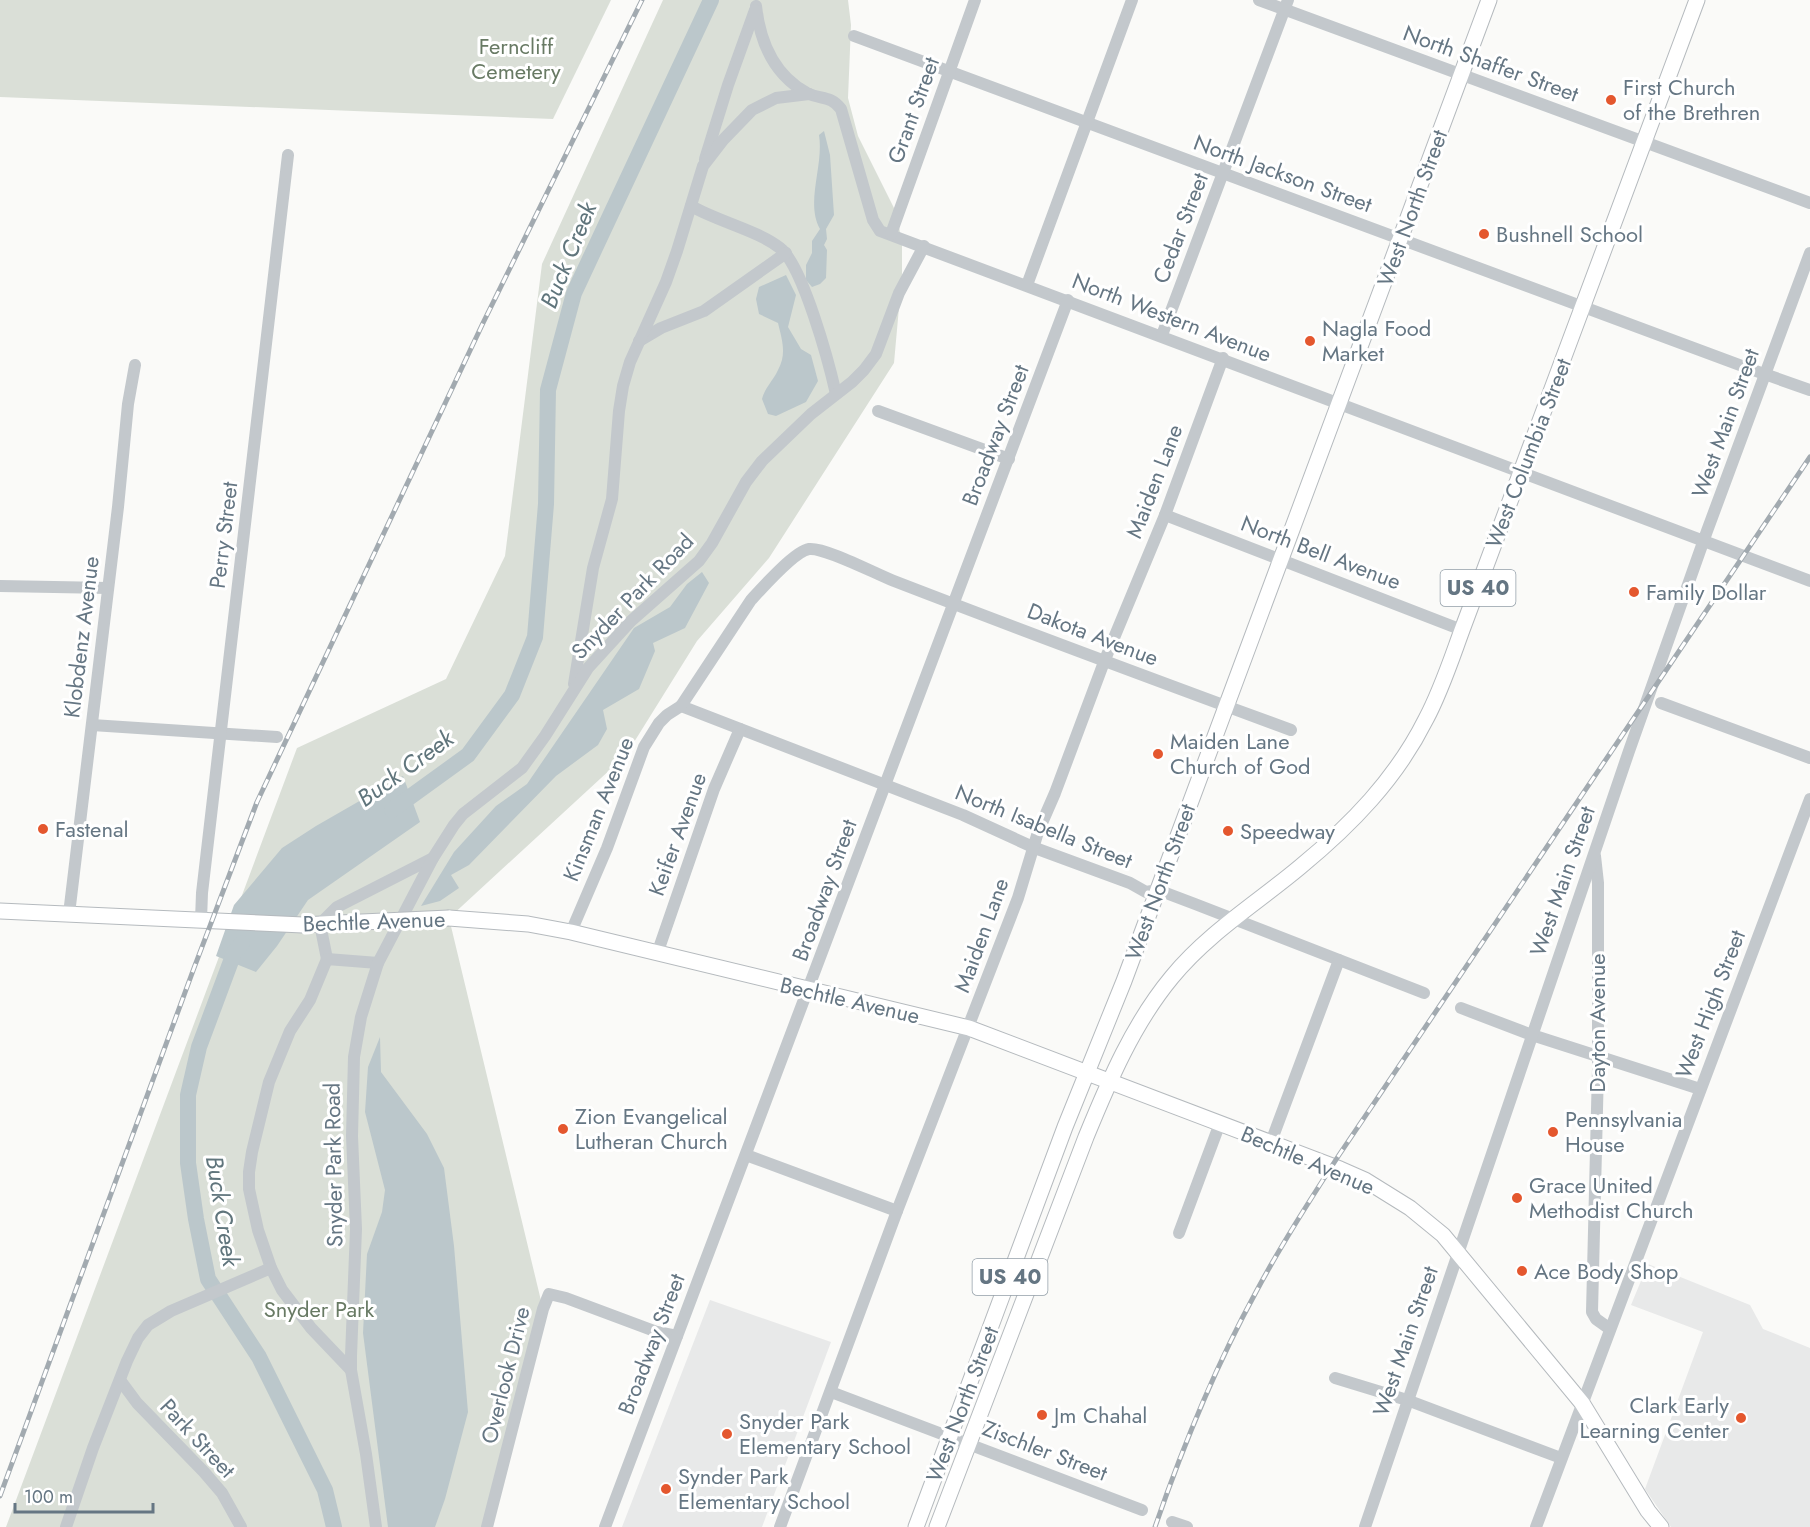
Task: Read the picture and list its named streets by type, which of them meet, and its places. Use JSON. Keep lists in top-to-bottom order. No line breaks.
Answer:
{"streets":{"main road":["West North Street","West Columbia Street","US 40","Bechtle Avenue"],"street":["North Shaffer Street","Grant Street","North Jackson Street","Cedar Street","North Western Avenue","West Main Street","Broadway Street","Maiden Lane","Perry Street","North Bell Avenue","Snyder Park Road","Dakota Avenue","Klobdenz Avenue","Kinsman Avenue","North Isabella Street","Keifer Avenue","West High Street","Dayton Avenue","Overlook Drive","Park Street","Zischler Street"]},"crossings":[["North Shaffer Street","West North Street"],["North Shaffer Street","Cedar Street"],["North Shaffer Street","West Columbia Street"],["Grant Street","North Jackson Street"],["Grant Street","North Western Avenue"],["North Jackson Street","West North Street"],["North Jackson Street","Cedar Street"],["North Jackson Street","West Main Street"],["North Jackson Street","West Columbia Street"],["West North Street","North Western Avenue"],["West North Street","West Columbia Street"],["West North Street","North Bell Avenue"],["West North Street","Dakota Avenue"],["West North Street","North Isabella Street"],["West North Street","Bechtle Avenue"],["West North Street","Zischler Street"],["Cedar Street","North Western Avenue"],["North Western Avenue","West Main Street"],["North Western Avenue","Broadway Street"],["North Western Avenue","West Columbia Street"],["North Western Avenue","Maiden Lane"],["North Western Avenue","Snyder Park Road"],["West Main Street","Bechtle Avenue"],["West Main Street","Dayton Avenue"],["Broadway Street","Dakota Avenue"],["Broadway Street","North Isabella Street"],["Broadway Street","Bechtle Avenue"],["Broadway Street","Overlook Drive"],["West Columbia Street","North Bell Avenue"],["West Columbia Street","North Isabella Street"],["West Columbia Street","Bechtle Avenue"],["Maiden Lane","North Bell Avenue"],["Maiden Lane","Dakota Avenue"],["Maiden Lane","North Isabella Street"],["Maiden Lane","Bechtle Avenue"],["Maiden Lane","Zischler Street"],["Perry Street","Bechtle Avenue"],["Dakota Avenue","Kinsman Avenue"],["Klobdenz Avenue","Bechtle Avenue"],["Kinsman Avenue","North Isabella Street"],["Kinsman Avenue","Bechtle Avenue"],["North Isabella Street","Keifer Avenue"],["Keifer Avenue","Bechtle Avenue"],["Bechtle Avenue","West High Street"],["West High Street","Dayton Avenue"]],"water":["Buck Creek"],"parks":["Ferncliff Cemetery","Snyder Park"],"places":["First Church of the Brethren","Bushnell School","Nagla Food Market","Family Dollar","Maiden Lane Church of God","Fastenal","Speedway","Zion Evangelical Lutheran Church","Pennsylvania House","Grace United Methodist Church","Ace Body Shop","Jm Chahal","Clark Early Learning Center","Snyder Park Elementary School","Synder Park Elementary School"],"scale_bar":"100 m"}
